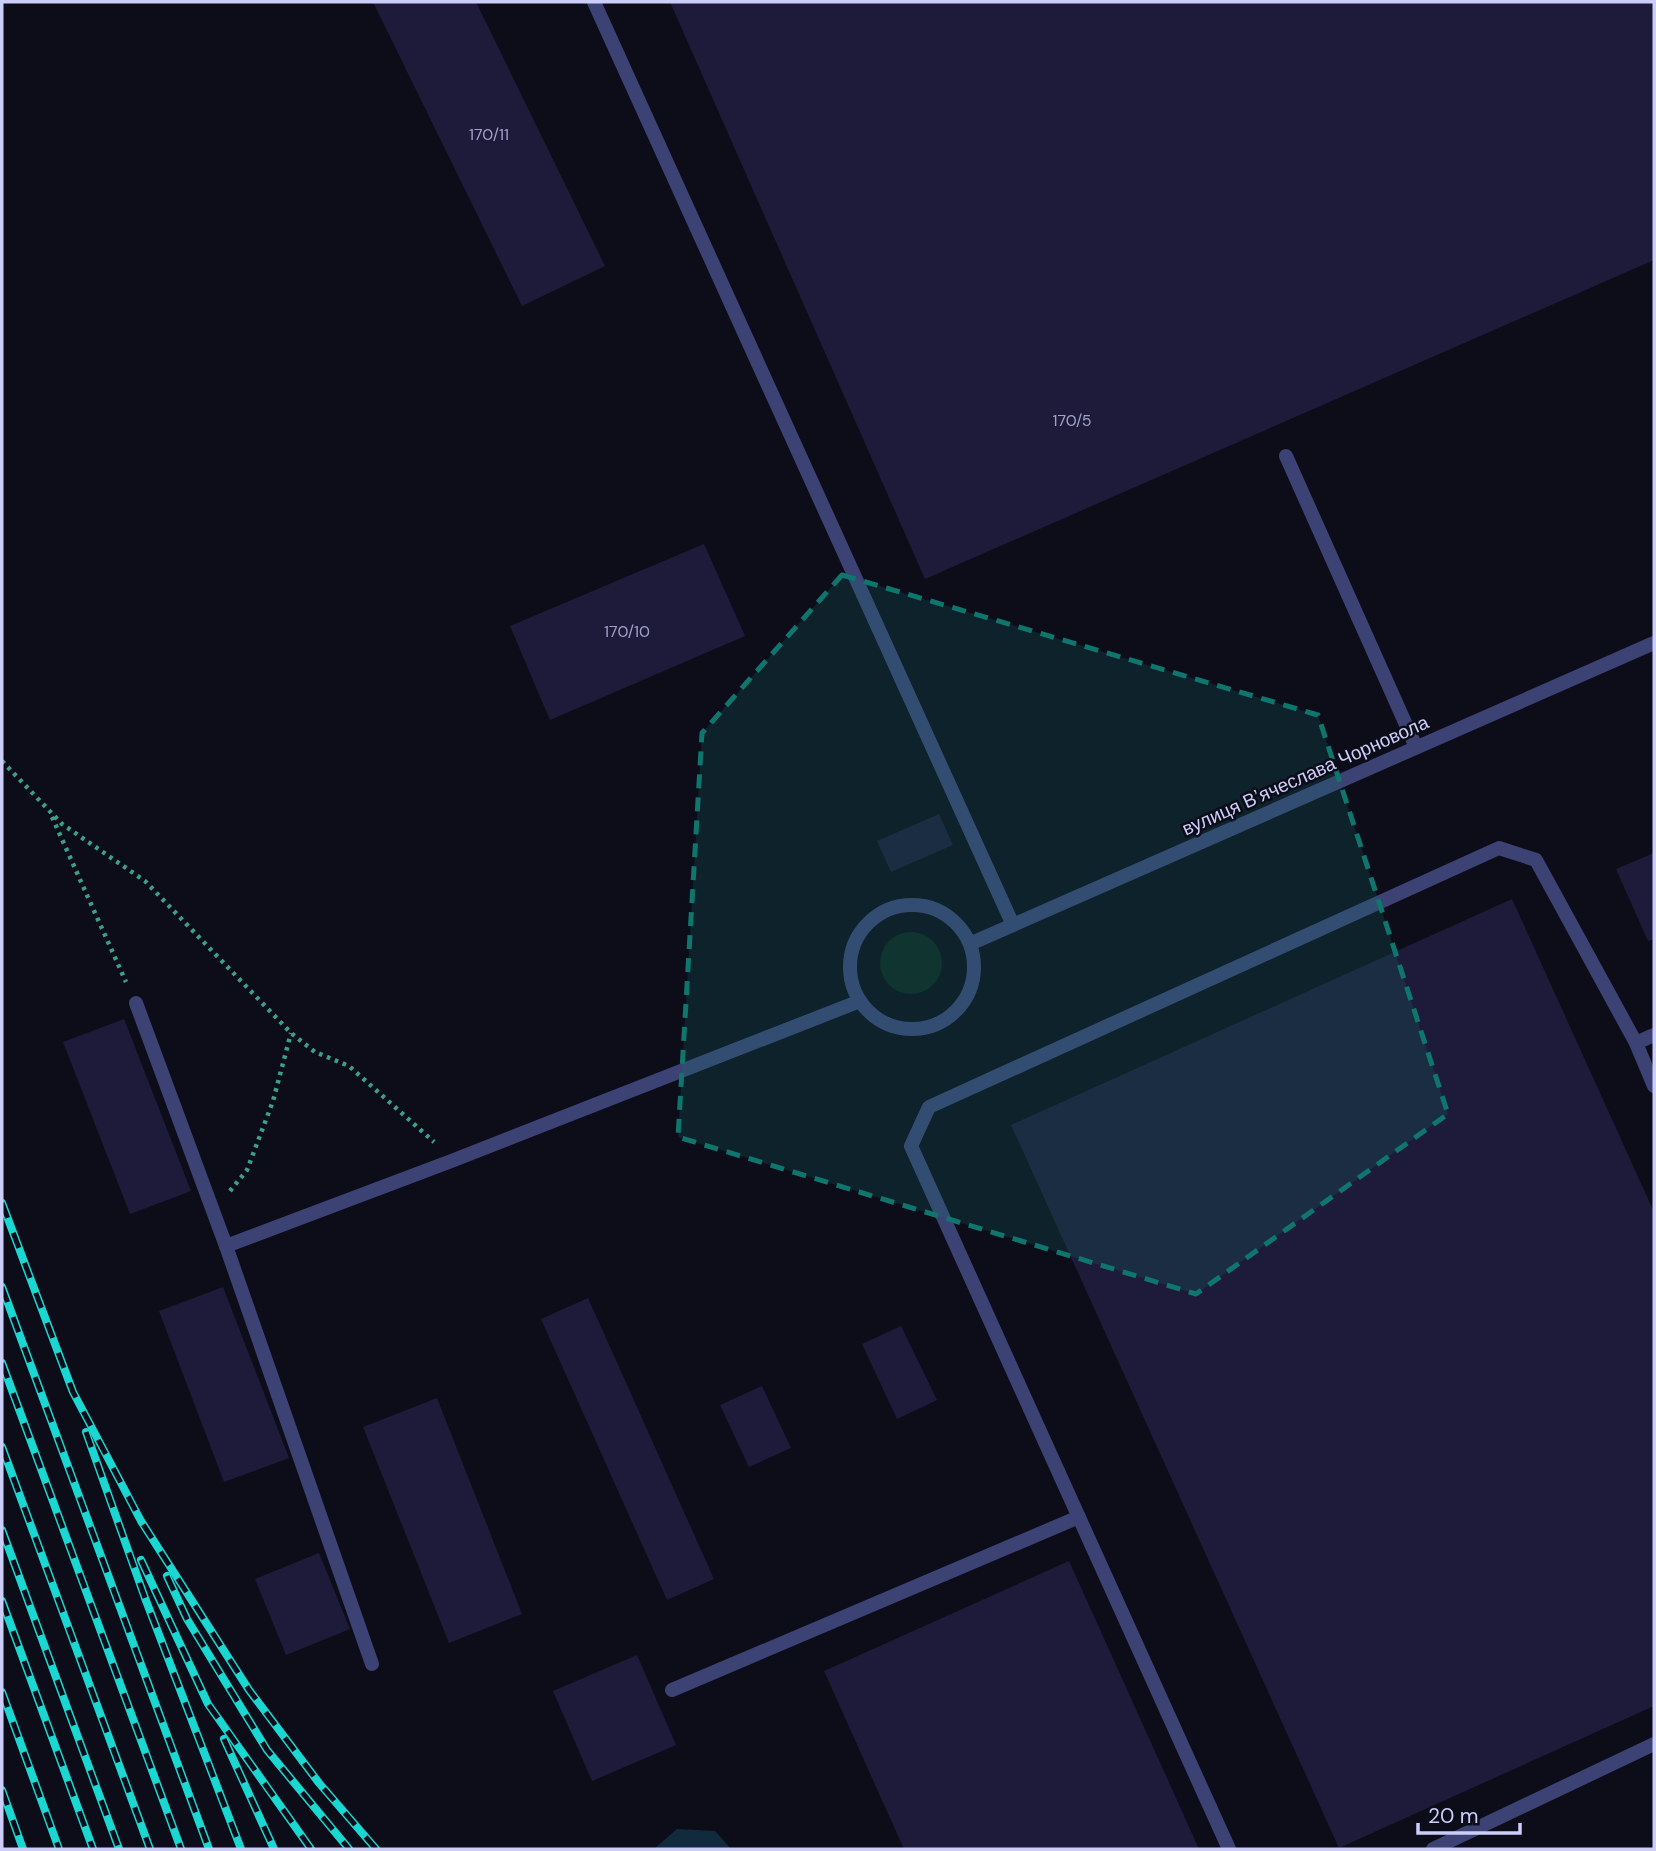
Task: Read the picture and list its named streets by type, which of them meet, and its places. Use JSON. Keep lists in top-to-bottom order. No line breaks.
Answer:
{"streets":{"street":["вулиця Вʼячеслава Чорновола"]},"house_numbers":["170/11","170/5","170/10"],"scale_bar":"20 m"}
